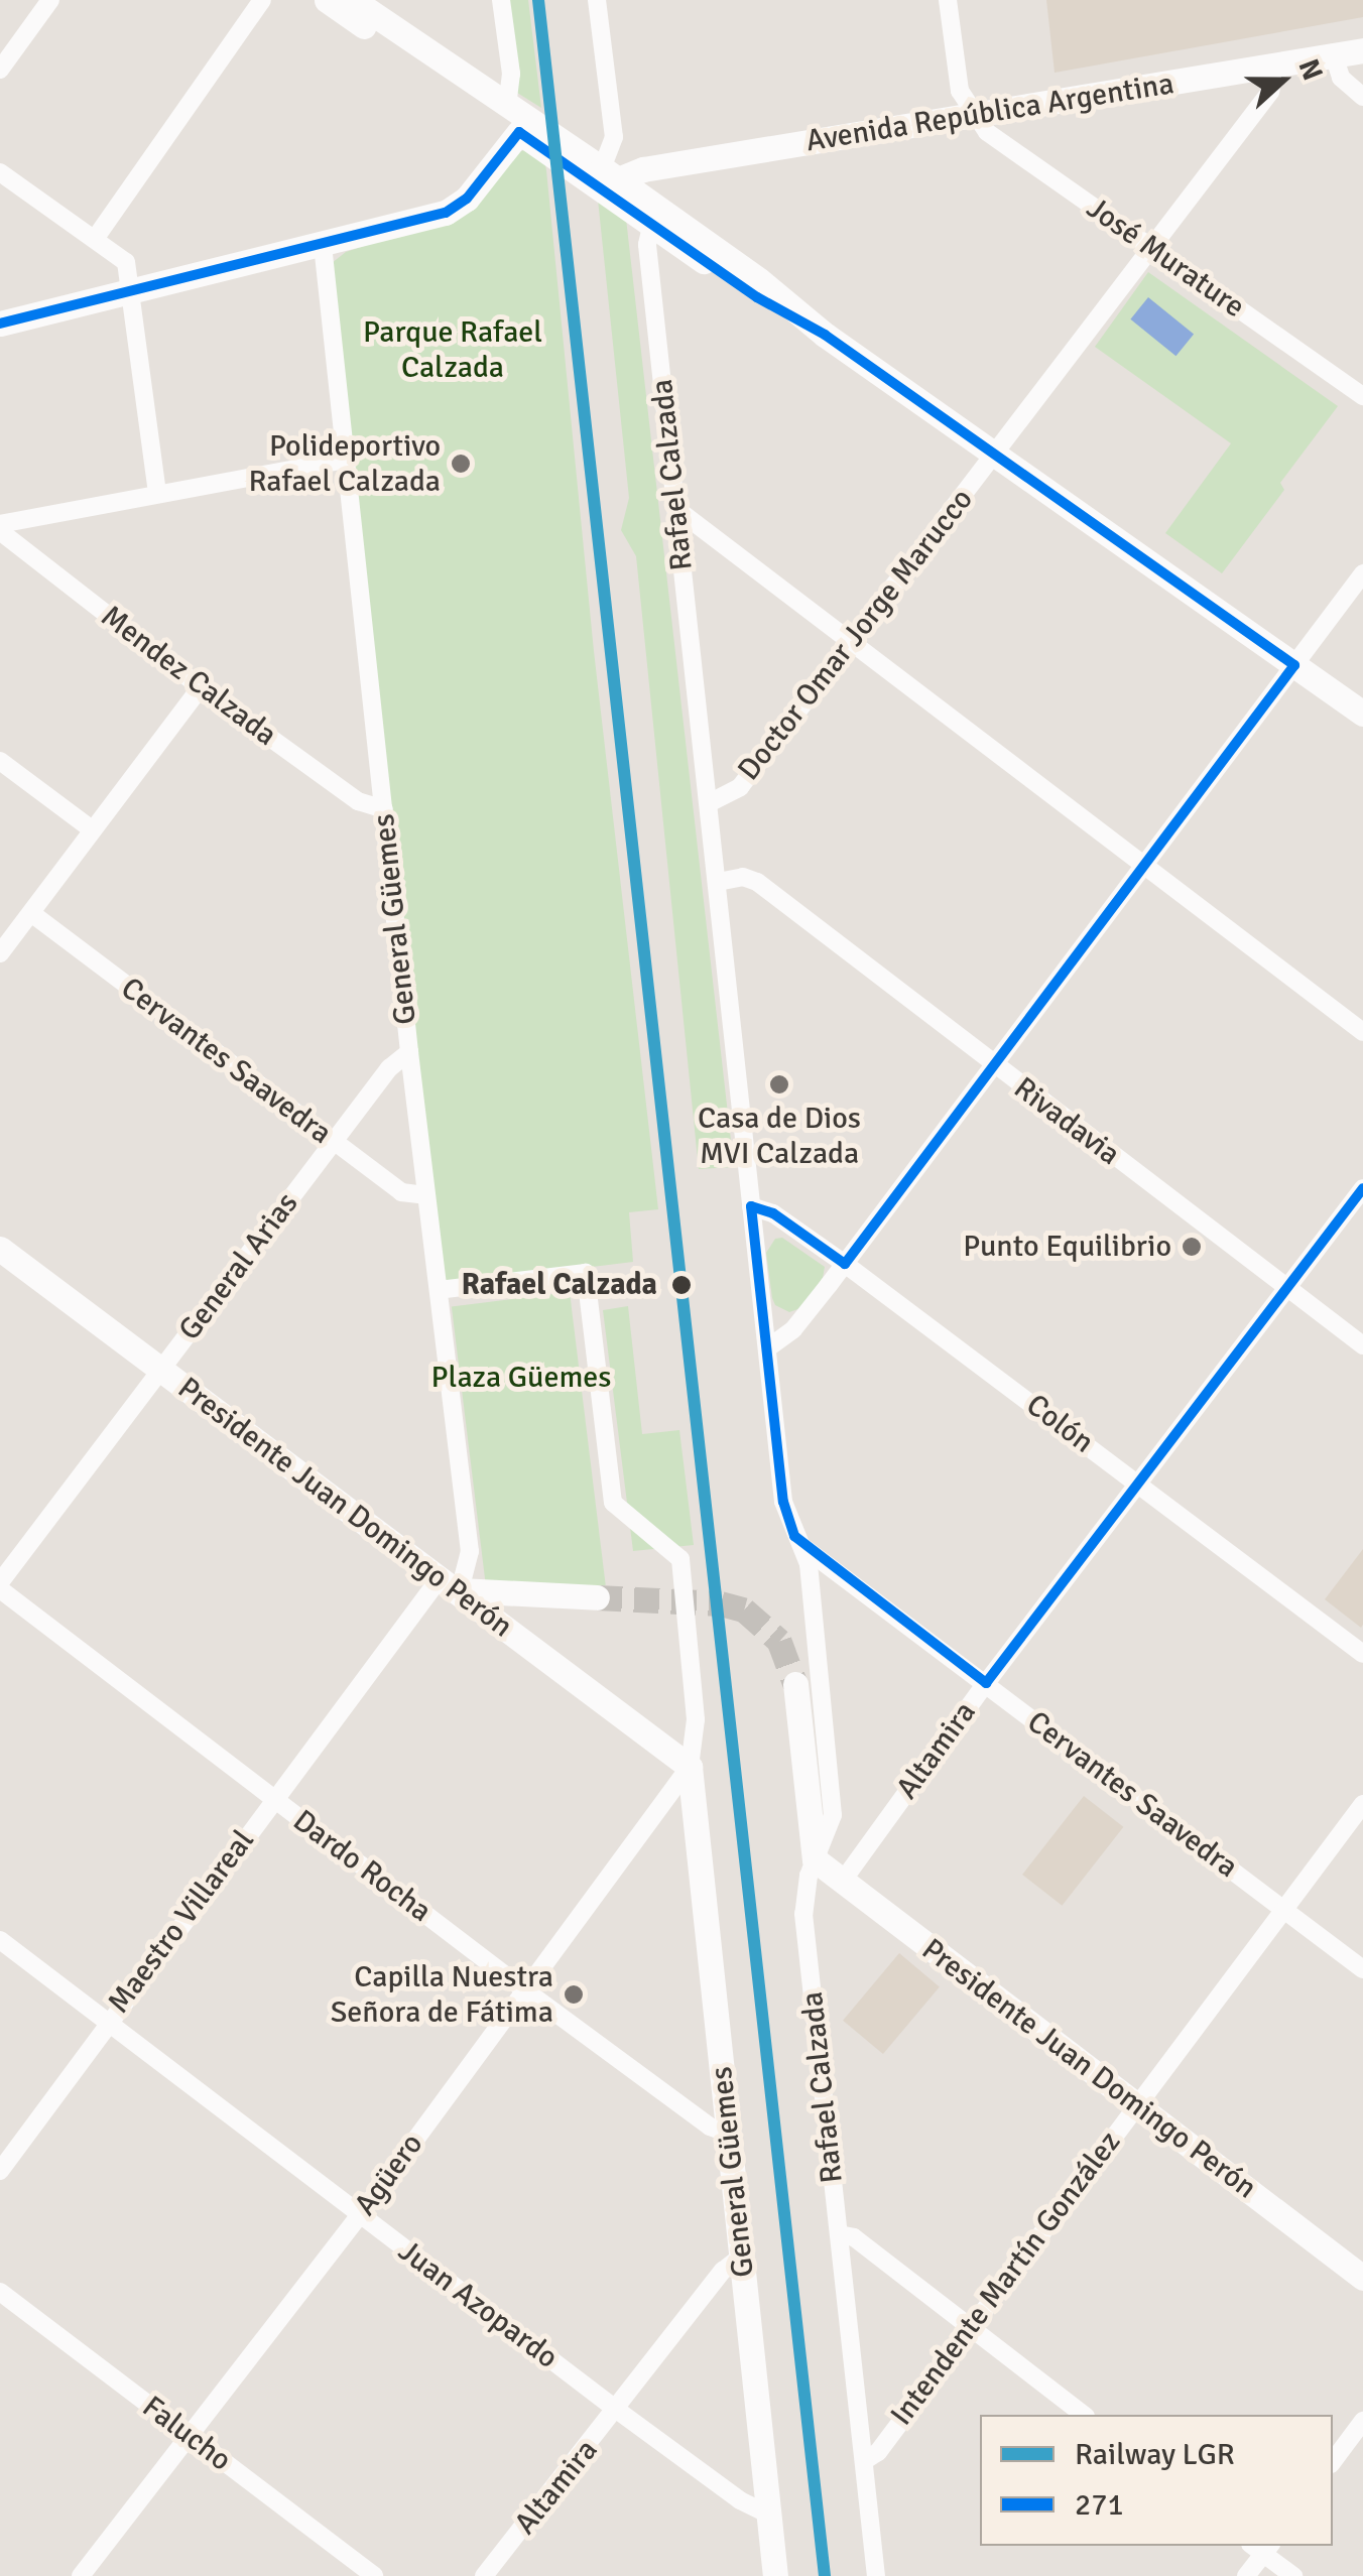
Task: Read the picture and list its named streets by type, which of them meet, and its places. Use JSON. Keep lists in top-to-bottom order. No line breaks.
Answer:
{"streets":{"main road":["Avenida República Argentina","General Güemes","Presidente Juan Domingo Perón"],"street":["José Murature","Rafael Calzada","Doctor Omar Jorge Marucco","Mendez Calzada","Cervantes Saavedra","Rivadavia","General Arias","Colón","Altamira","Dardo Rocha","Maestro Villareal","Agüero","Intendente Martín González","Juan Azopardo","Falucho"]},"crossings":[["Avenida República Argentina","José Murature"],["Avenida República Argentina","Doctor Omar Jorge Marucco"],["José Murature","Doctor Omar Jorge Marucco"],["Rafael Calzada","Doctor Omar Jorge Marucco"],["Rafael Calzada","Cervantes Saavedra"],["Rafael Calzada","Rivadavia"],["Rafael Calzada","Colón"],["Rafael Calzada","Presidente Juan Domingo Perón"],["Rafael Calzada","Intendente Martín González"],["Mendez Calzada","General Güemes"],["General Güemes","Cervantes Saavedra"],["General Güemes","General Arias"],["General Güemes","Presidente Juan Domingo Perón"],["General Güemes","Altamira"],["General Güemes","Dardo Rocha"],["General Güemes","Maestro Villareal"],["General Güemes","Agüero"],["General Güemes","Juan Azopardo"],["Cervantes Saavedra","General Arias"],["Cervantes Saavedra","Altamira"],["Cervantes Saavedra","Intendente Martín González"],["Rivadavia","Altamira"],["General Arias","Presidente Juan Domingo Perón"],["Colón","Altamira"],["Presidente Juan Domingo Perón","Altamira"],["Presidente Juan Domingo Perón","Maestro Villareal"],["Presidente Juan Domingo Perón","Agüero"],["Presidente Juan Domingo Perón","Intendente Martín González"],["Altamira","Juan Azopardo"],["Dardo Rocha","Maestro Villareal"],["Dardo Rocha","Agüero"],["Maestro Villareal","Juan Azopardo"],["Agüero","Juan Azopardo"],["Agüero","Falucho"]],"parks":["Parque Rafael Calzada","Plaza Güemes"],"places":["Polideportivo Rafael Calzada","Casa de Dios MVI Calzada","Punto Equilibrio","Rafael Calzada","Capilla Nuestra Señora de Fátima"],"lines":["rail line LGR","transit line 271"],"legend":["Railway LGR","271"],"north":"right"}
